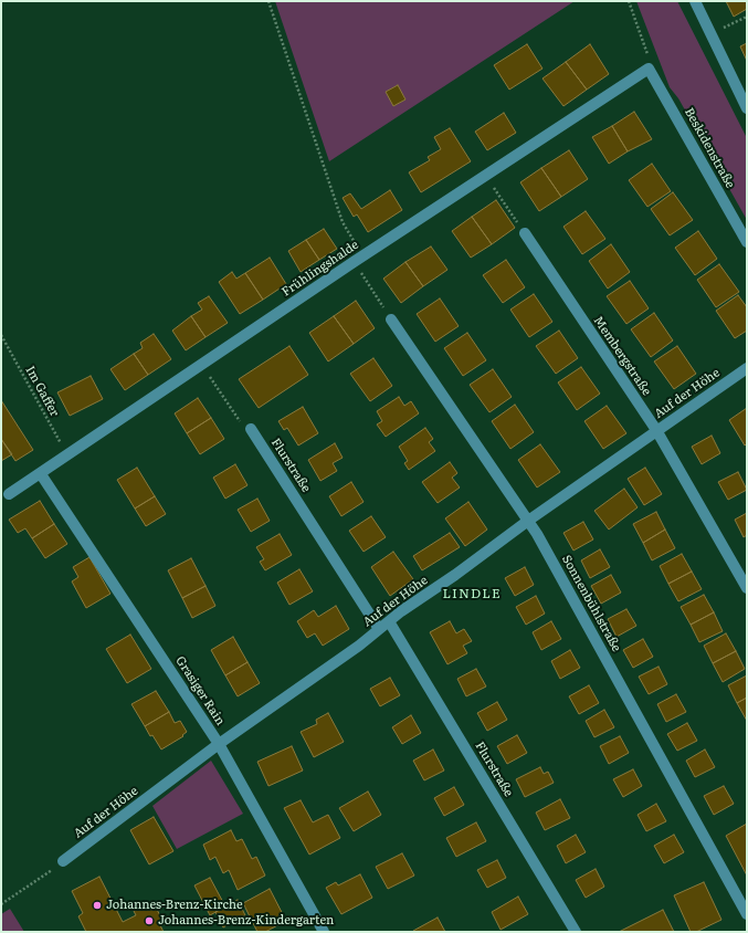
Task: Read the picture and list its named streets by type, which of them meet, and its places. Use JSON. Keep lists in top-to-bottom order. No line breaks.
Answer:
{"streets":{"street":["Beskidenstraße","Frühlingshalde","Membergstraße","Auf der Höhe","Flurstraße","Sonnenbühlstraße","Grasiger Rain"],"path":["Im Gaffer"]},"crossings":[["Beskidenstraße","Frühlingshalde"],["Frühlingshalde","Im Gaffer"],["Frühlingshalde","Grasiger Rain"],["Membergstraße","Auf der Höhe"],["Auf der Höhe","Flurstraße"],["Auf der Höhe","Sonnenbühlstraße"],["Auf der Höhe","Grasiger Rain"]],"districts":["LINDLE"],"places":["Johannes-Brenz-Kirche","Johannes-Brenz-Kindergarten"]}
